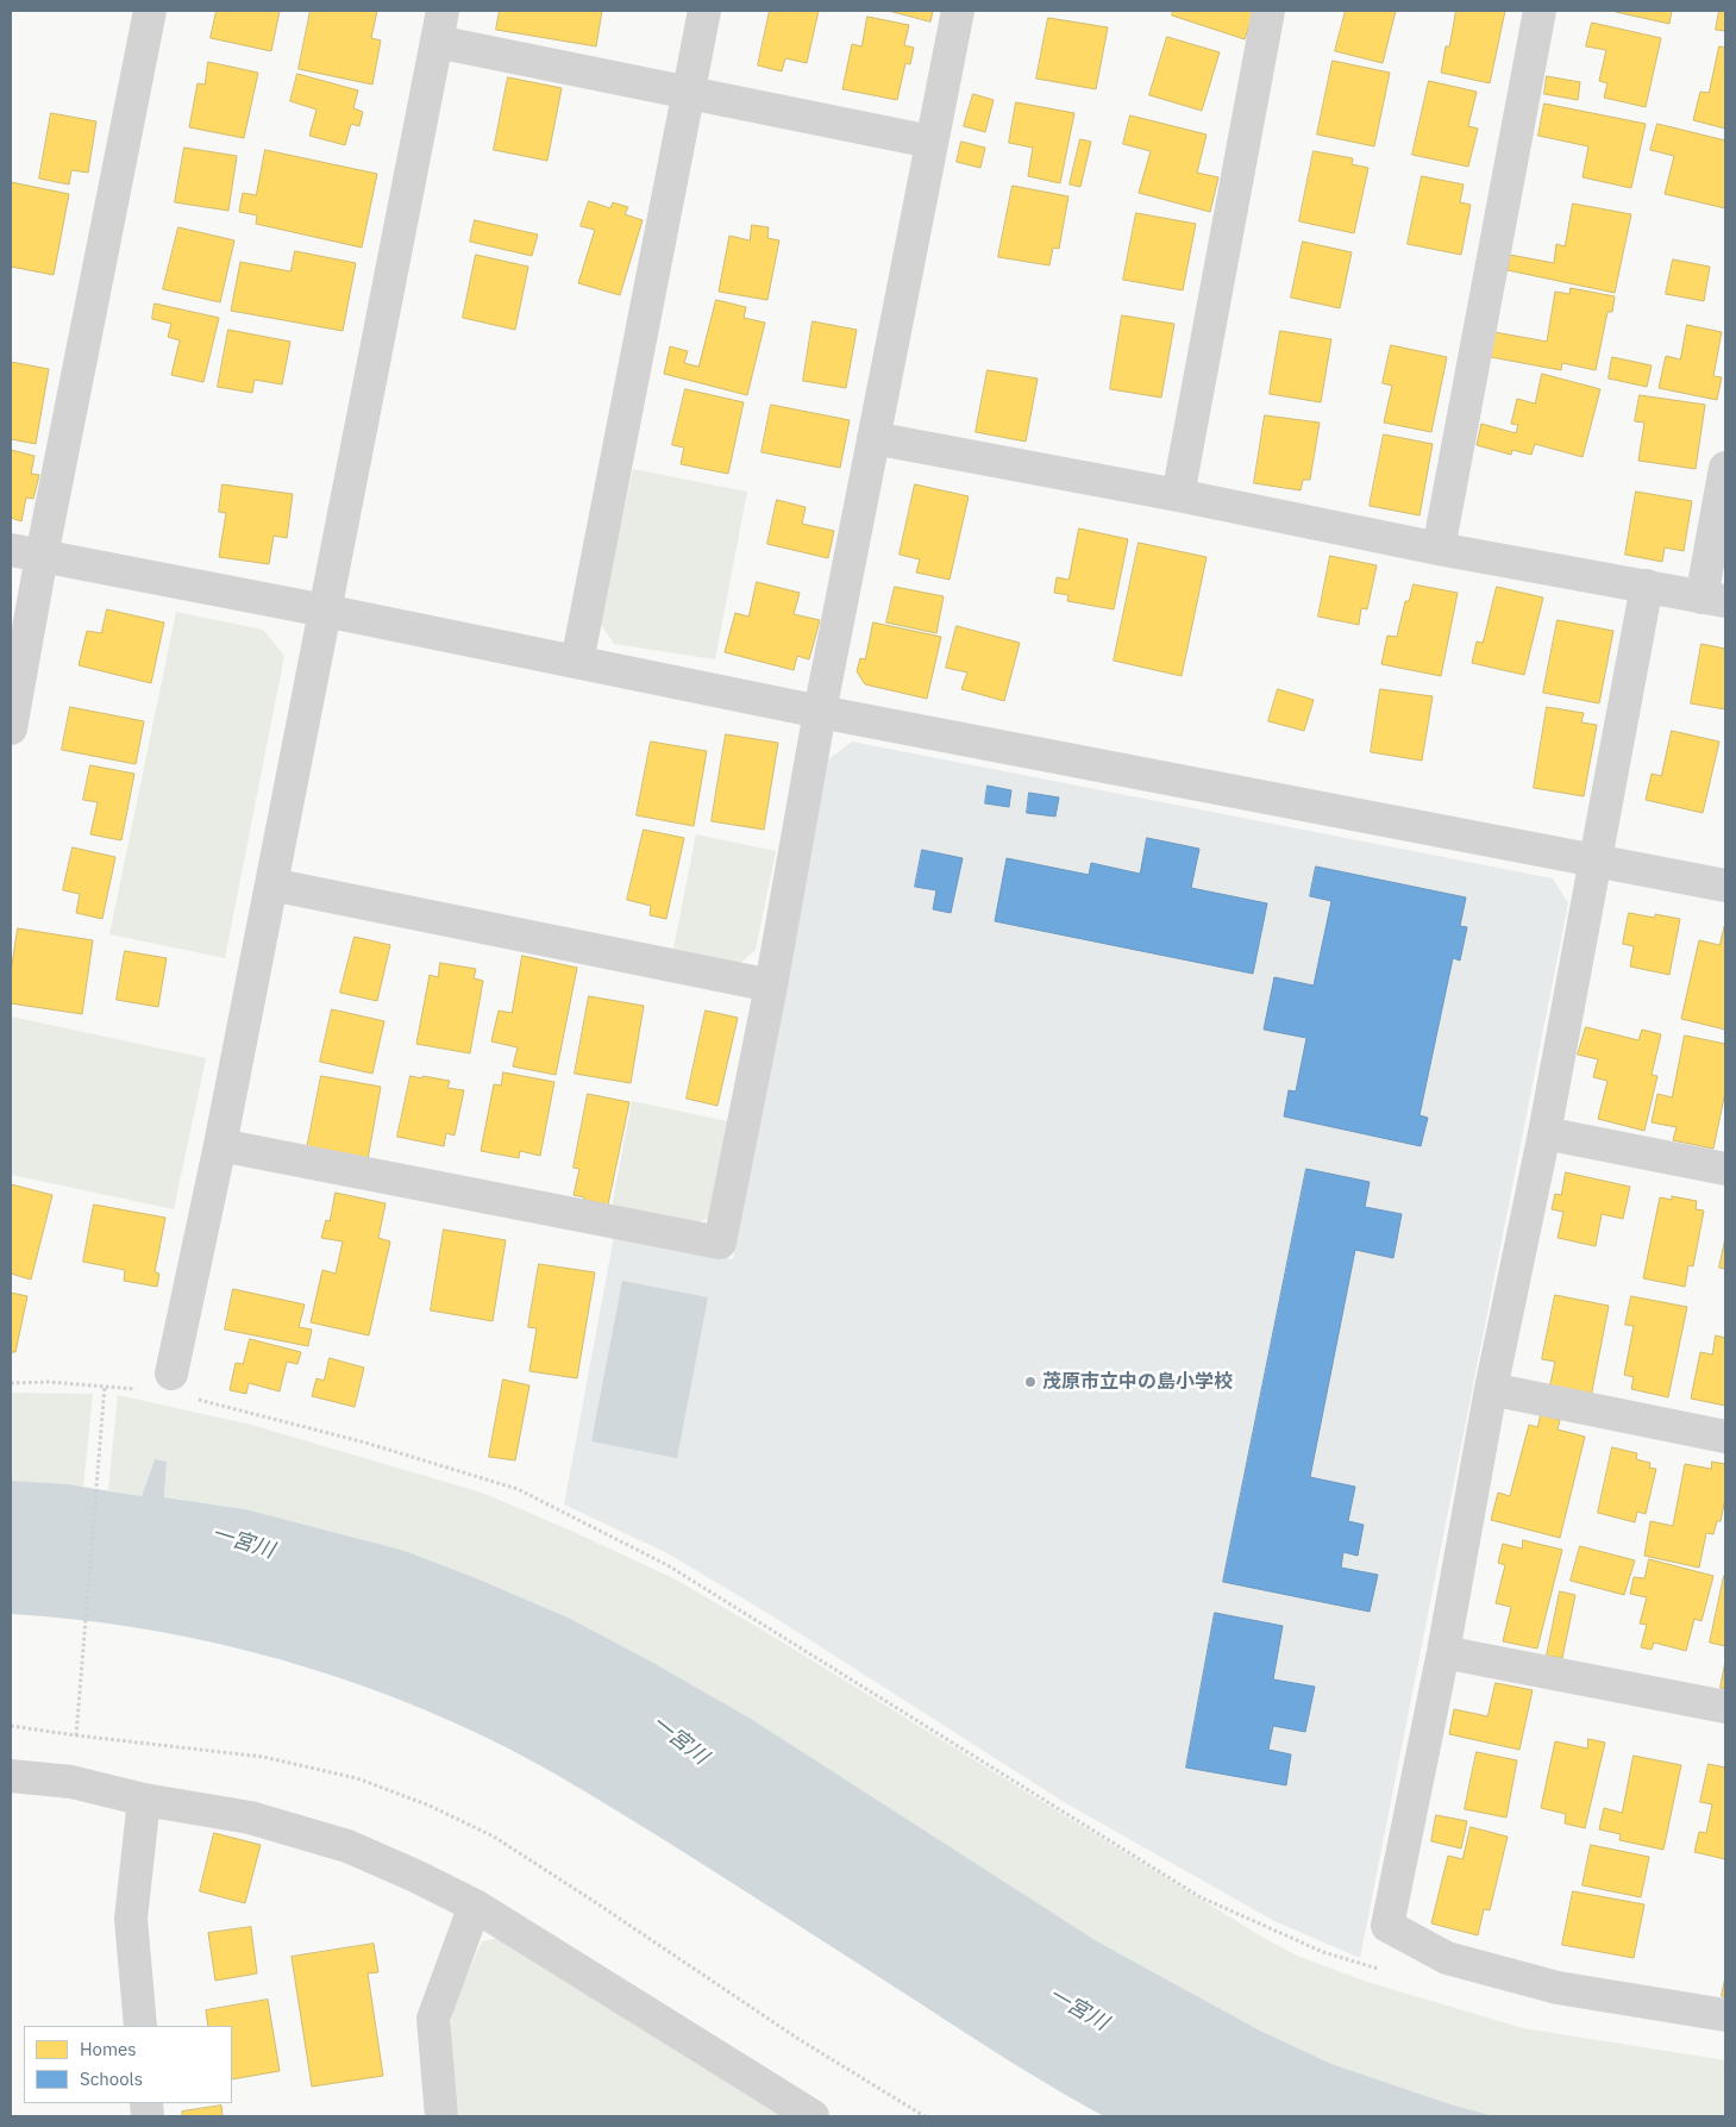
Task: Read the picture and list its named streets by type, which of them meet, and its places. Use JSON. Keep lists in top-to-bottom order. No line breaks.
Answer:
{"water":["一宮川"],"places":["茂原市立中の島小学校"],"legend":["Homes","Schools"]}
